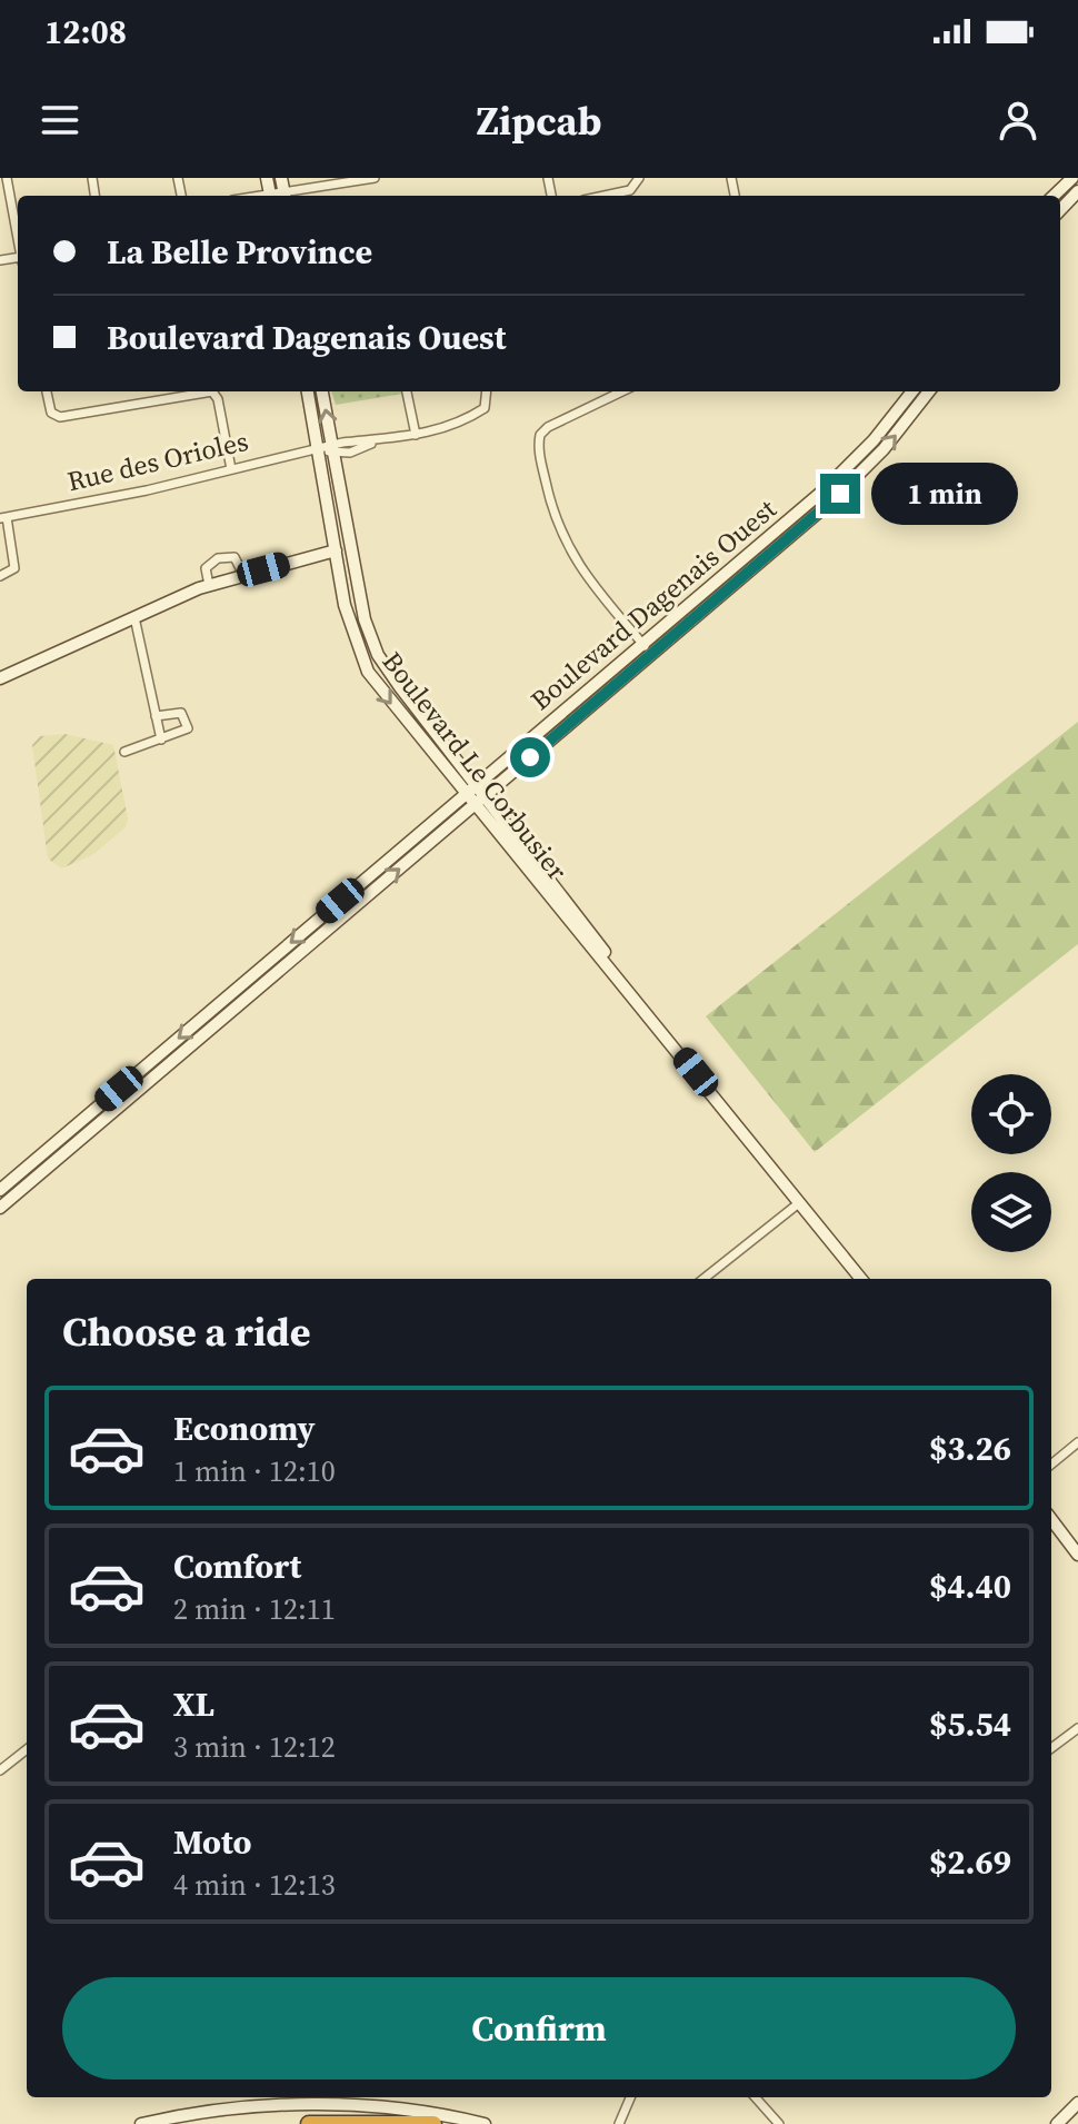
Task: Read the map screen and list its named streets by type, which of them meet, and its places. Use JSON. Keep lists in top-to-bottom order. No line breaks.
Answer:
{"streets":{"street":["Rue des Orioles","Boulevard Dagenais Ouest","Boulevard Le Corbusier"]},"crossings":[["Rue des Orioles","Boulevard Le Corbusier"],["Boulevard Dagenais Ouest","Boulevard Le Corbusier"]],"page":{"status":"12:08","header":"Zipcab","banner":["La Belle Province","Boulevard Dagenais Ouest"],"bubble":"1 min","heading":"Choose a ride","list":[{"name":"Economy","note":"1 min · 12:10","value":"$3.26"},{"name":"Comfort","note":"2 min · 12:11","value":"$4.40"},{"name":"XL","note":"3 min · 12:12","value":"$5.54"},{"name":"Moto","note":"4 min · 12:13","value":"$2.69"}],"buttons":"Confirm"}}
